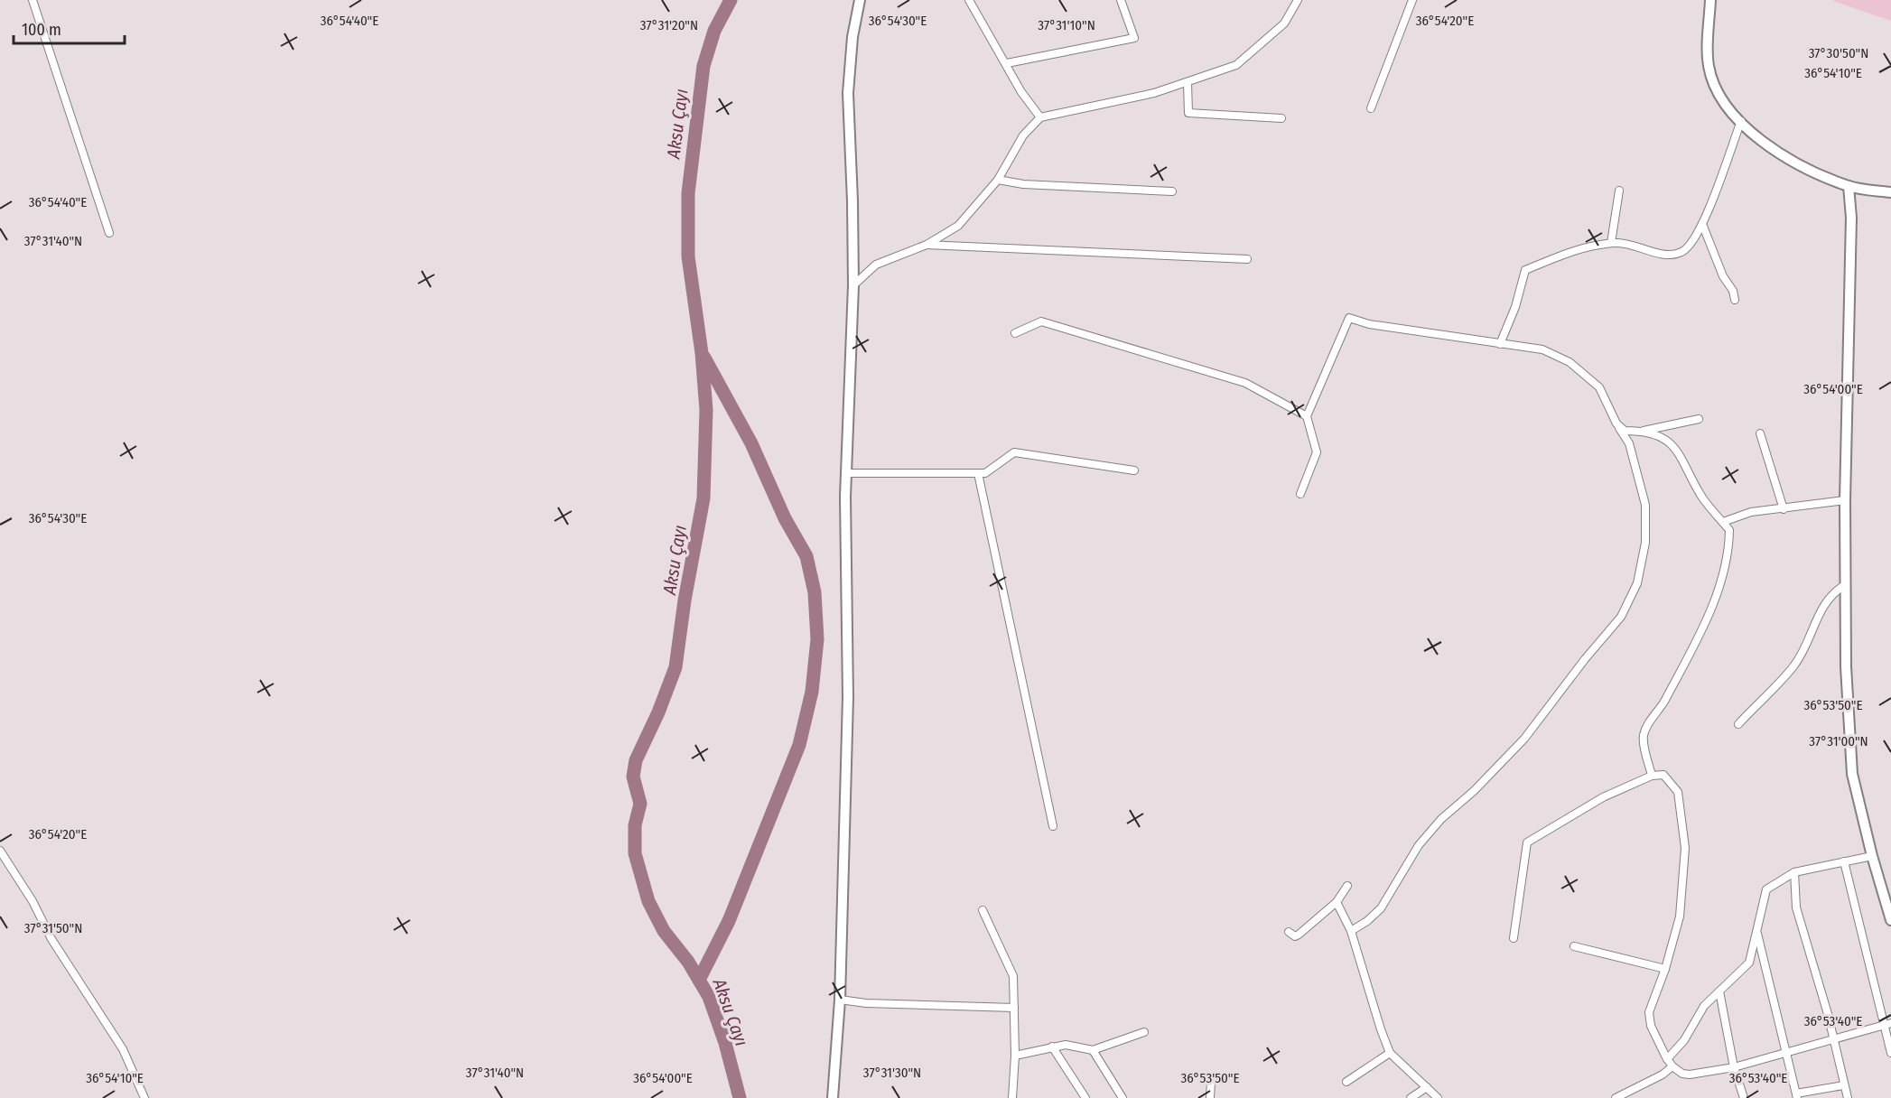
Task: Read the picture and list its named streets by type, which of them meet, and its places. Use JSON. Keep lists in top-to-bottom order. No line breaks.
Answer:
{"water":["Aksu Çayı"],"scale_bar":"100 m","coordinates":["36°54'40\"E","36°54'30\"E","36°54'20\"E","37°31'20\"N","37°31'10\"N","37°30'50\"N","36°54'10\"E","37°31'40\"N","36°54'00\"E","36°53'50\"E","37°31'00\"N","37°31'50\"N","36°53'40\"E","37°31'30\"N"]}
